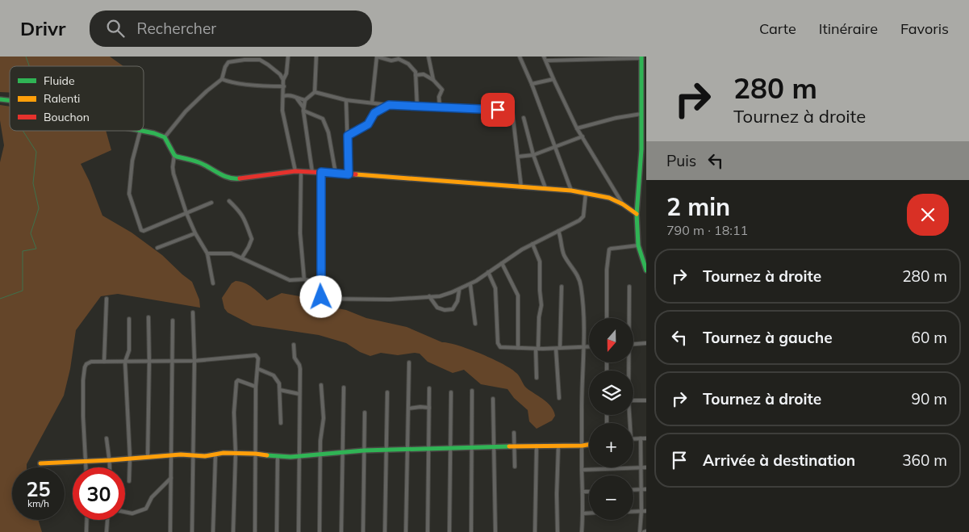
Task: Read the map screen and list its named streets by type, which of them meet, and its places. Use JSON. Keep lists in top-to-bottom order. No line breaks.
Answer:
{"legend":["Fluide","Ralenti","Bouchon"],"north":"bottom","page":{"header":"Drivr","search":"Rechercher","nav":["Carte","Itinéraire","Favoris"],"turn":["280 m","Tournez à droite"],"then":"Puis","heading":["2 min","790 m · 18:11"],"list":[{"name":"Tournez à droite","value":"280 m"},{"name":"Tournez à gauche","value":"60 m"},{"name":"Tournez à droite","value":"90 m"},{"name":"Arrivée à destination","value":"360 m"}],"map_buttons":["+","−"],"speed":"25 km/h","limit":"30"}}
